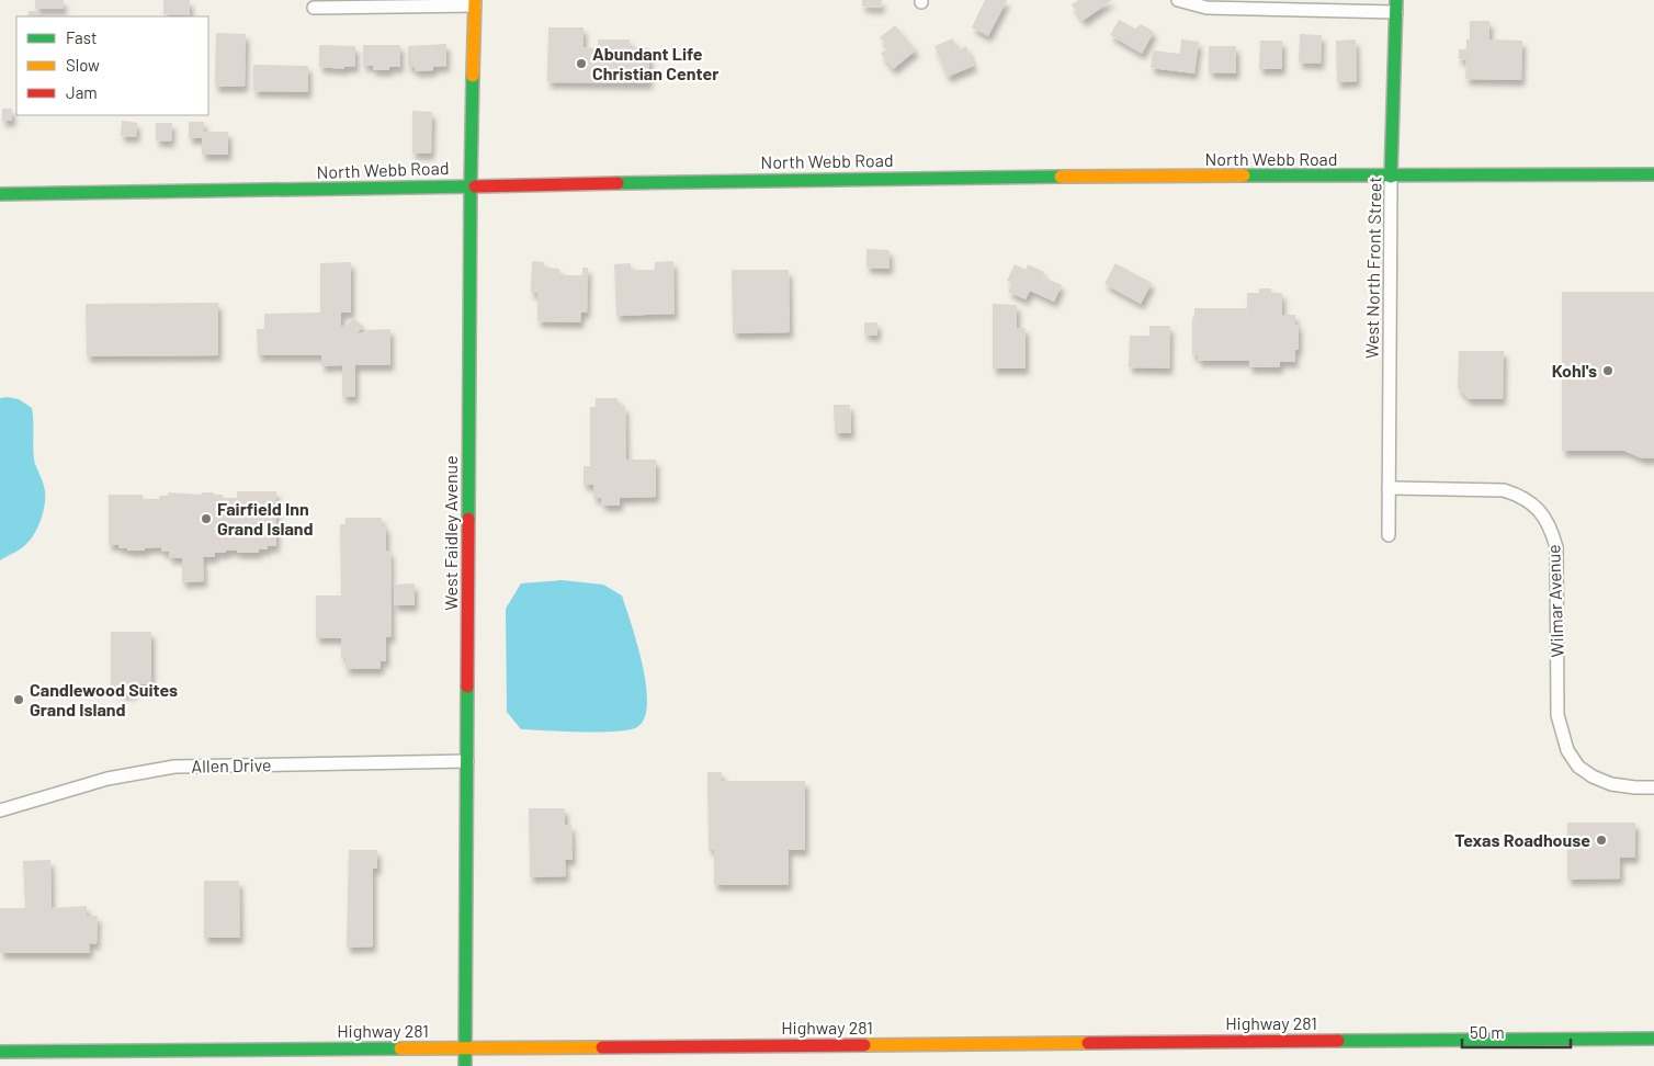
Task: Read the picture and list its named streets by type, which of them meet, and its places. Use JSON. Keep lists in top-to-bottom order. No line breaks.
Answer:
{"streets":{"main road":["North Webb Road","West North Front Street","West Faidley Avenue","Highway 281"],"street":["Wilmar Avenue","Allen Drive"]},"crossings":[["North Webb Road","West North Front Street"],["North Webb Road","West Faidley Avenue"],["West North Front Street","Wilmar Avenue"],["West Faidley Avenue","Allen Drive"],["West Faidley Avenue","Highway 281"]],"places":["Abundant Life Christian Center","Kohl's","Fairfield Inn Grand Island","Candlewood Suites Grand Island","Texas Roadhouse"],"legend":["Fast","Slow","Jam"],"scale_bar":"50 m"}
